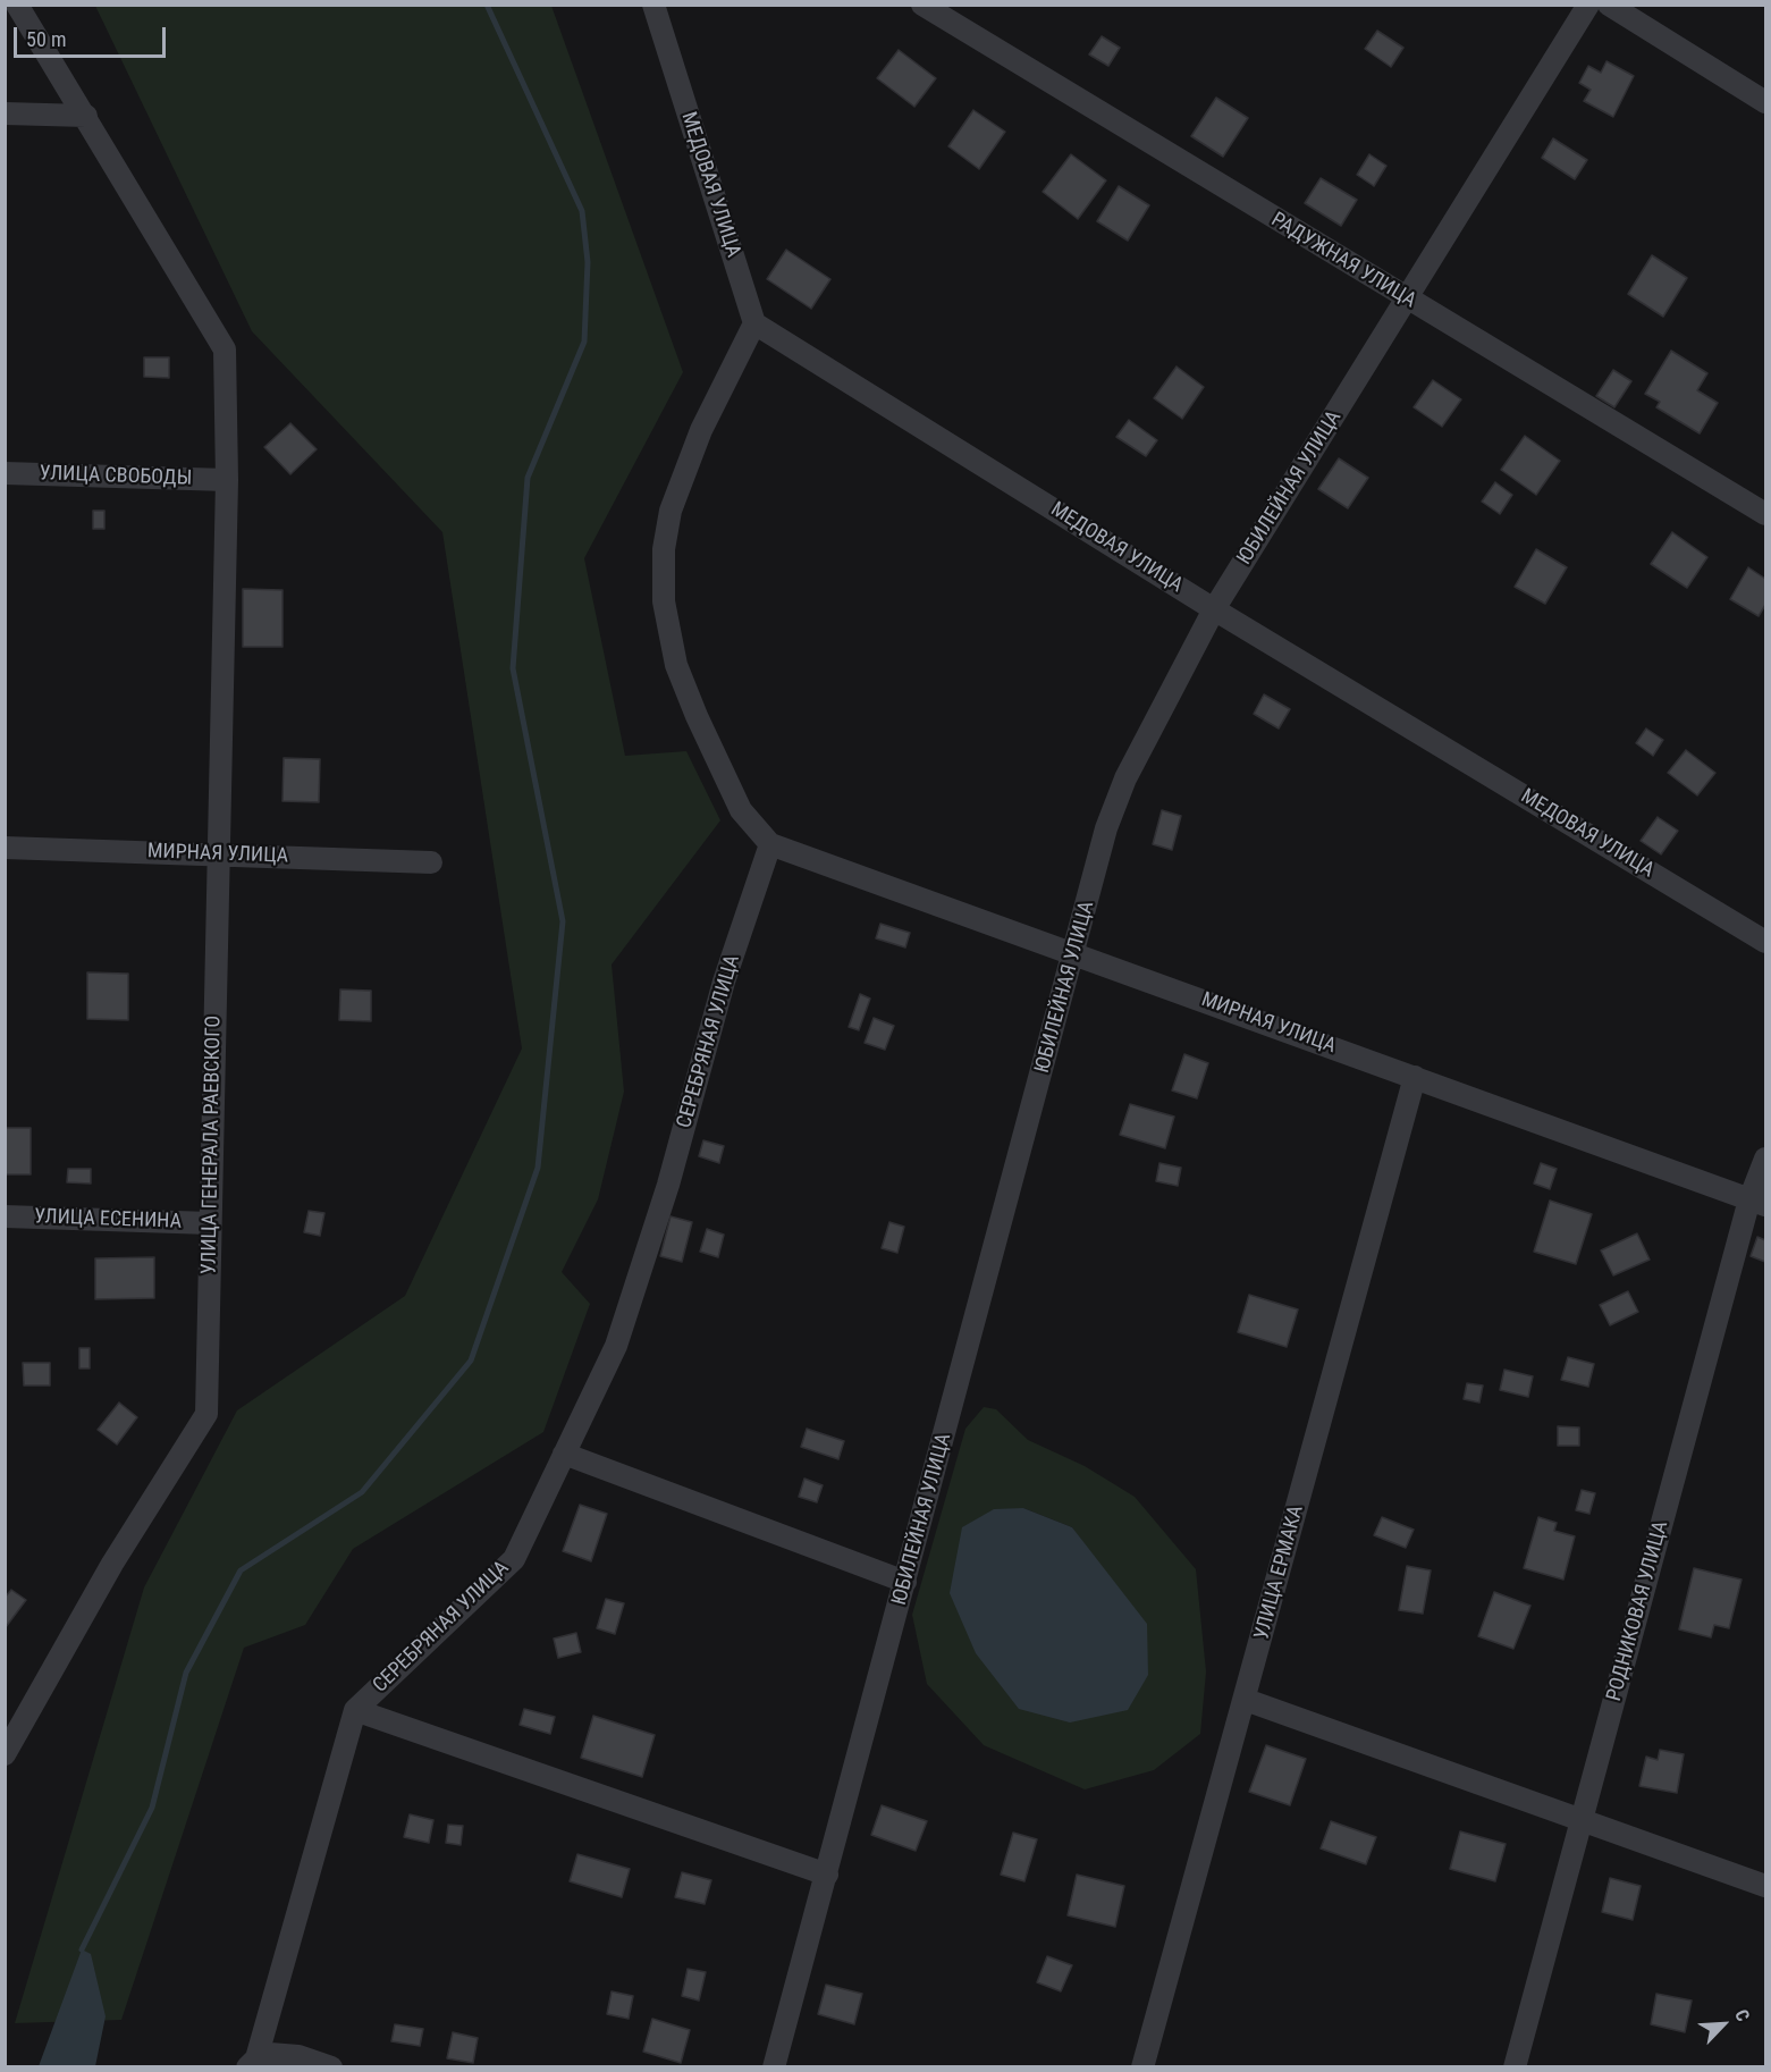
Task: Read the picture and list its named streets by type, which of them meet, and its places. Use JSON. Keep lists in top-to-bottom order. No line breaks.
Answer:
{"streets":{"street":["МЕДОВАЯ УЛИЦА","РАДУЖНАЯ УЛИЦА","УЛИЦА СВОБОДЫ","ЮБИЛЕЙНАЯ УЛИЦА","МИРНАЯ УЛИЦА","СЕРЕБРЯНАЯ УЛИЦА","УЛИЦА ГЕНЕРАЛА РАЕВСКОГО","УЛИЦА ЕСЕНИНА","УЛИЦА ЕРМАКА","РОДНИКОВАЯ УЛИЦА"]},"crossings":[["МЕДОВАЯ УЛИЦА","ЮБИЛЕЙНАЯ УЛИЦА"],["РАДУЖНАЯ УЛИЦА","ЮБИЛЕЙНАЯ УЛИЦА"],["УЛИЦА СВОБОДЫ","УЛИЦА ГЕНЕРАЛА РАЕВСКОГО"],["ЮБИЛЕЙНАЯ УЛИЦА","МИРНАЯ УЛИЦА"],["ЮБИЛЕЙНАЯ УЛИЦА","СЕРЕБРЯНАЯ УЛИЦА"],["МИРНАЯ УЛИЦА","СЕРЕБРЯНАЯ УЛИЦА"],["МИРНАЯ УЛИЦА","УЛИЦА ГЕНЕРАЛА РАЕВСКОГО"],["МИРНАЯ УЛИЦА","УЛИЦА ЕРМАКА"],["МИРНАЯ УЛИЦА","РОДНИКОВАЯ УЛИЦА"],["УЛИЦА ГЕНЕРАЛА РАЕВСКОГО","УЛИЦА ЕСЕНИНА"]],"scale_bar":"50 m","north":"top right"}
